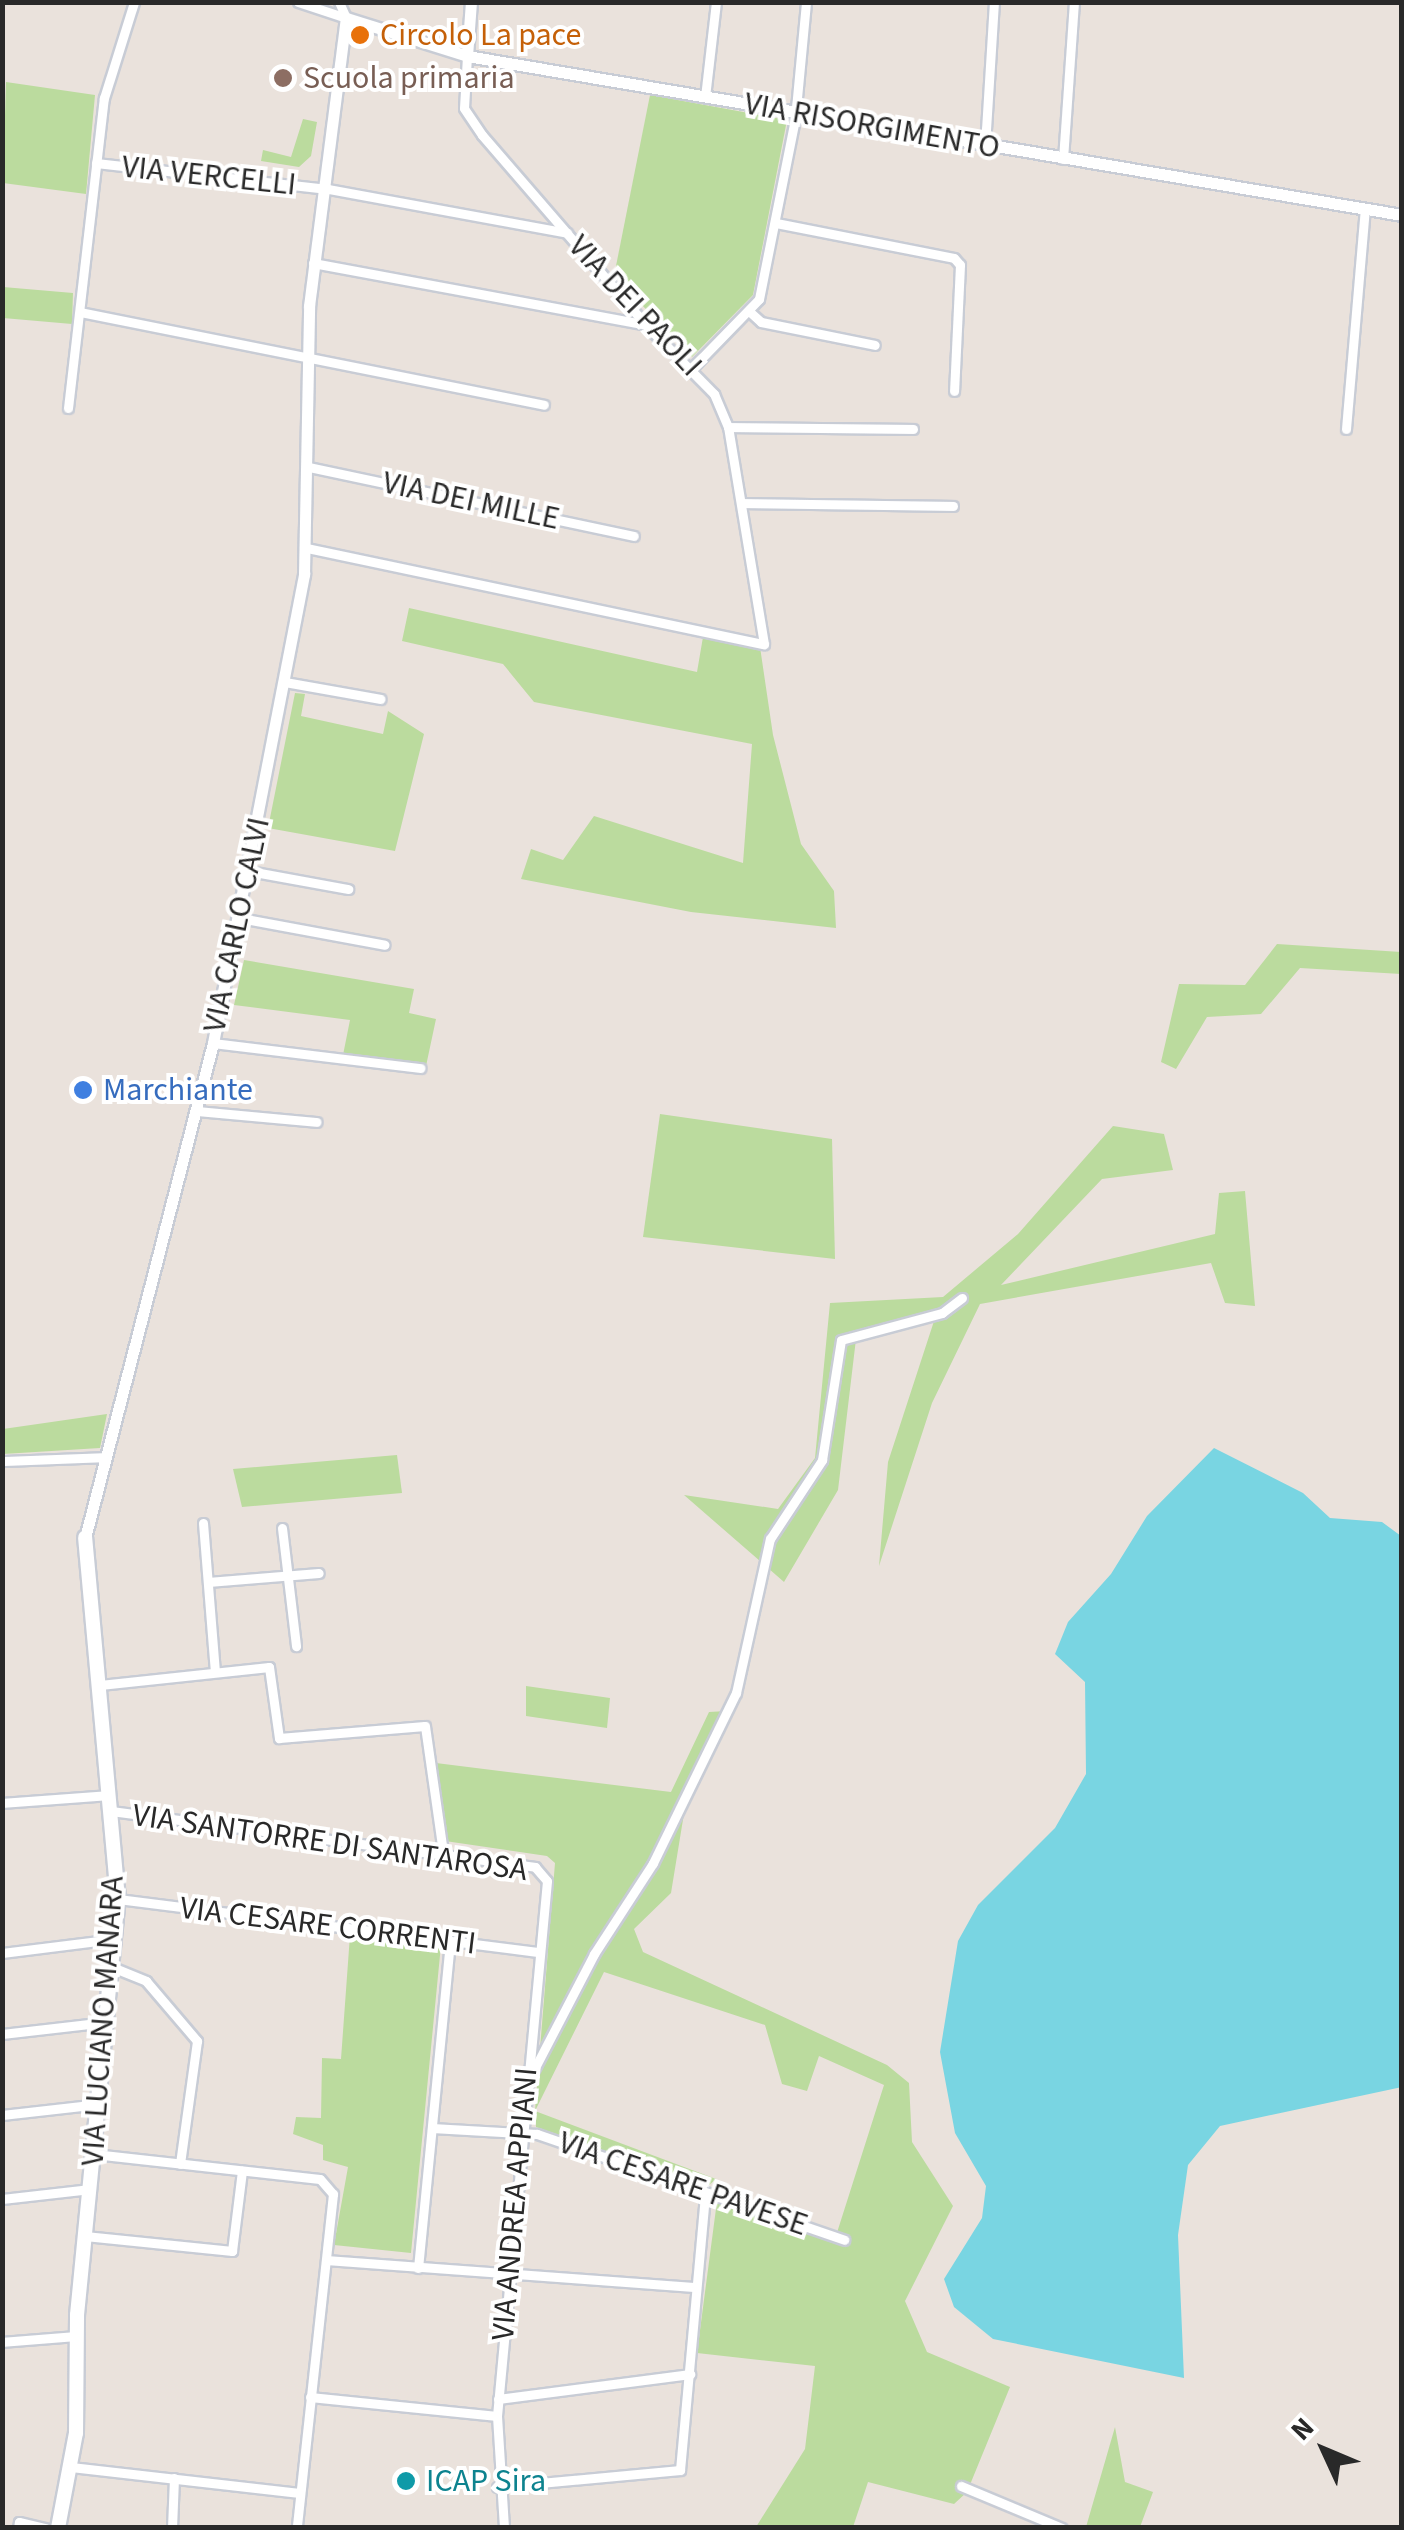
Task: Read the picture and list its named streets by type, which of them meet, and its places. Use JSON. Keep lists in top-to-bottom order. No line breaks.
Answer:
{"streets":{"main road":["VIA LUCIANO MANARA"],"street":["VIA RISORGIMENTO","VIA VERCELLI","VIA DEI PAOLI","VIA DEI MILLE","VIA CARLO CALVI","VIA SANTORRE DI SANTAROSA","VIA CESARE CORRENTI","VIA CESARE PAVESE","VIA ANDREA APPIANI"]},"crossings":[["VIA RISORGIMENTO","VIA DEI PAOLI"],["VIA RISORGIMENTO","VIA CARLO CALVI"],["VIA VERCELLI","VIA DEI PAOLI"],["VIA VERCELLI","VIA CARLO CALVI"],["VIA DEI PAOLI","VIA CARLO CALVI"],["VIA DEI MILLE","VIA CARLO CALVI"],["VIA CARLO CALVI","VIA LUCIANO MANARA"],["VIA SANTORRE DI SANTAROSA","VIA LUCIANO MANARA"],["VIA SANTORRE DI SANTAROSA","VIA ANDREA APPIANI"],["VIA CESARE CORRENTI","VIA LUCIANO MANARA"],["VIA CESARE CORRENTI","VIA ANDREA APPIANI"],["VIA CESARE PAVESE","VIA ANDREA APPIANI"]],"places":["Circolo La pace","Scuola primaria","Marchiante","ICAP Sira"],"north":"top left"}
